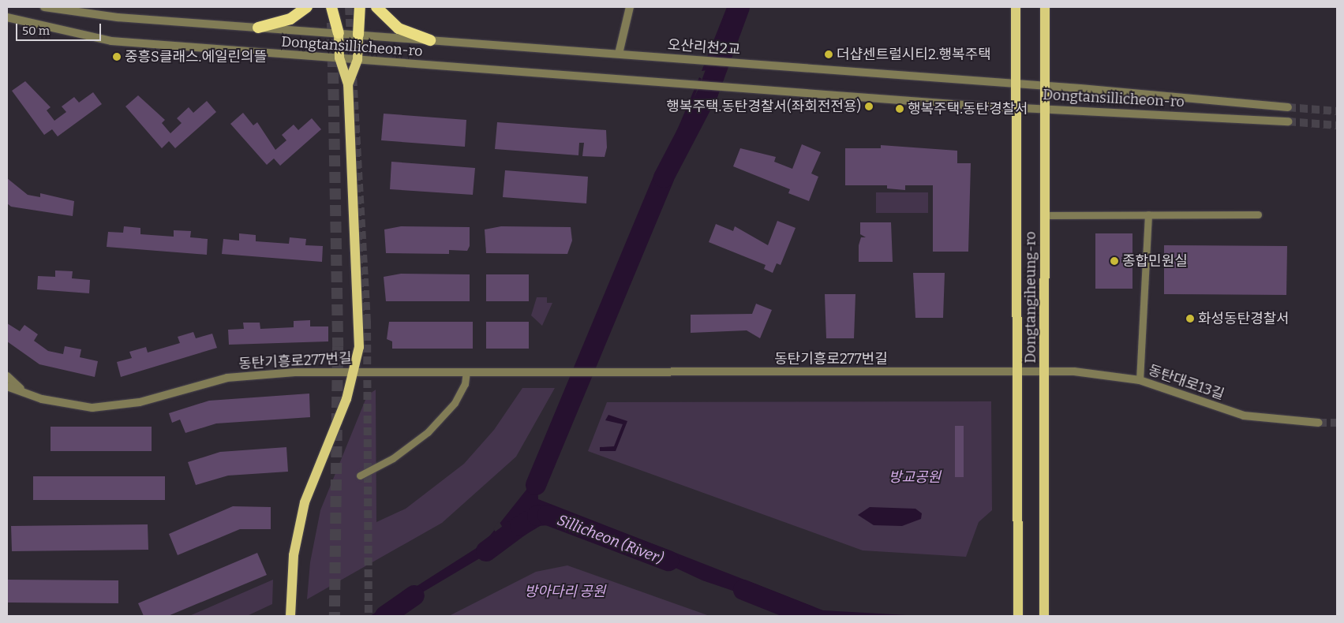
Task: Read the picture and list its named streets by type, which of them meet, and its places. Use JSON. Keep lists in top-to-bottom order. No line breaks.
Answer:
{"streets":{"main road":["Dongtangiheung-ro"],"street":["Dongtansillicheon-ro","오산리천2교","동탄기흥로277번길","동탄대로13길"]},"crossings":[["Dongtansillicheon-ro","오산리천2교"],["Dongtansillicheon-ro","Dongtangiheung-ro"],["Dongtangiheung-ro","동탄기흥로277번길"],["Dongtangiheung-ro","동탄대로13길"],["동탄기흥로277번길","동탄대로13길"]],"water":["Sillicheon (River)"],"parks":["방교공원","방아다리 공원"],"places":["더샵센트럴시티2.행복주택","중흥S클래스.에일린의뜰","행복주택.동탄경찰서(좌회전전용)","행복주택.동탄경찰서","종합민원실","화성동탄경찰서"],"scale_bar":"50 m"}
